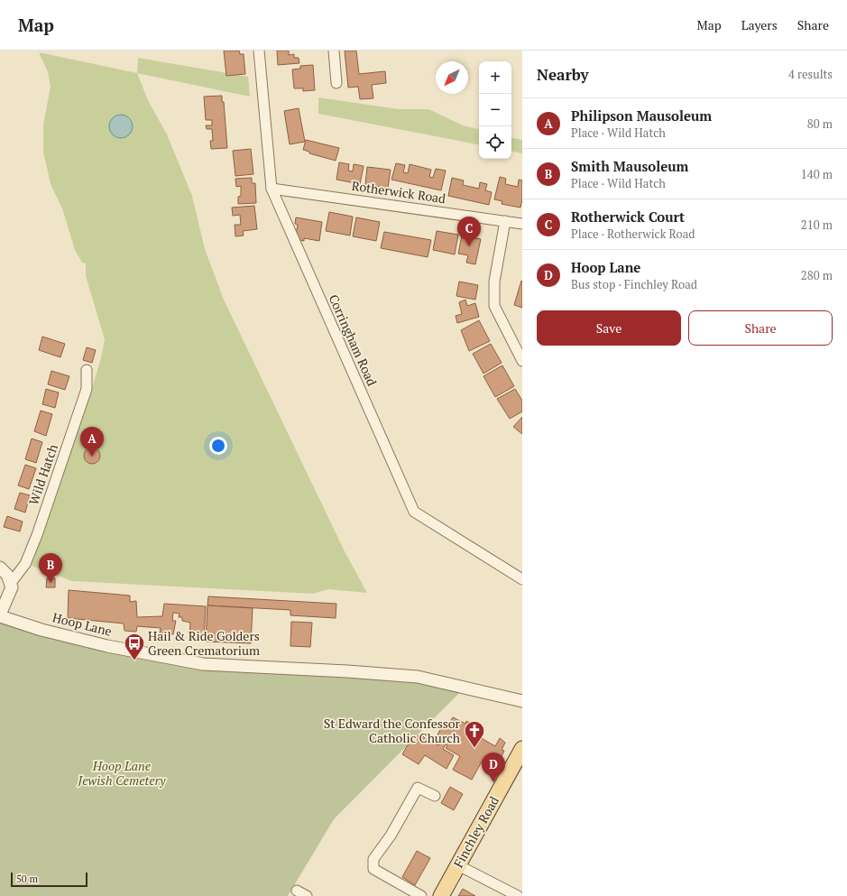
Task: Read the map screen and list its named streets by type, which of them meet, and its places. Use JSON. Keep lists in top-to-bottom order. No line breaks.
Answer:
{"streets":{"main road":["Finchley Road"],"street":["Rotherwick Road","Corringham Road","Wild Hatch","Hoop Lane"]},"crossings":[["Rotherwick Road","Corringham Road"]],"parks":["Hoop Lane Jewish Cemetery"],"places":{"bus stop":["Hail & Ride Golders Green Crematorium"],"church":["St Edward the Confessor Catholic Church"]},"scale_bar":"50 m","north":"bottom left","page":{"header":"Map","nav":["Map","Layers","Share"],"heading":["Nearby","4 results"],"map_buttons":["+","−"],"list":[{"mark":"A","name":"Philipson Mausoleum","note":"Place · Wild Hatch","value":"80 m"},{"mark":"B","name":"Smith Mausoleum","note":"Place · Wild Hatch","value":"140 m"},{"mark":"C","name":"Rotherwick Court","note":"Place · Rotherwick Road","value":"210 m"},{"mark":"D","name":"Hoop Lane","note":"Bus stop · Finchley Road","value":"280 m"}],"pins":["C","A","B","D"],"buttons":["Save","Share"],"scale":"50 m"}}
